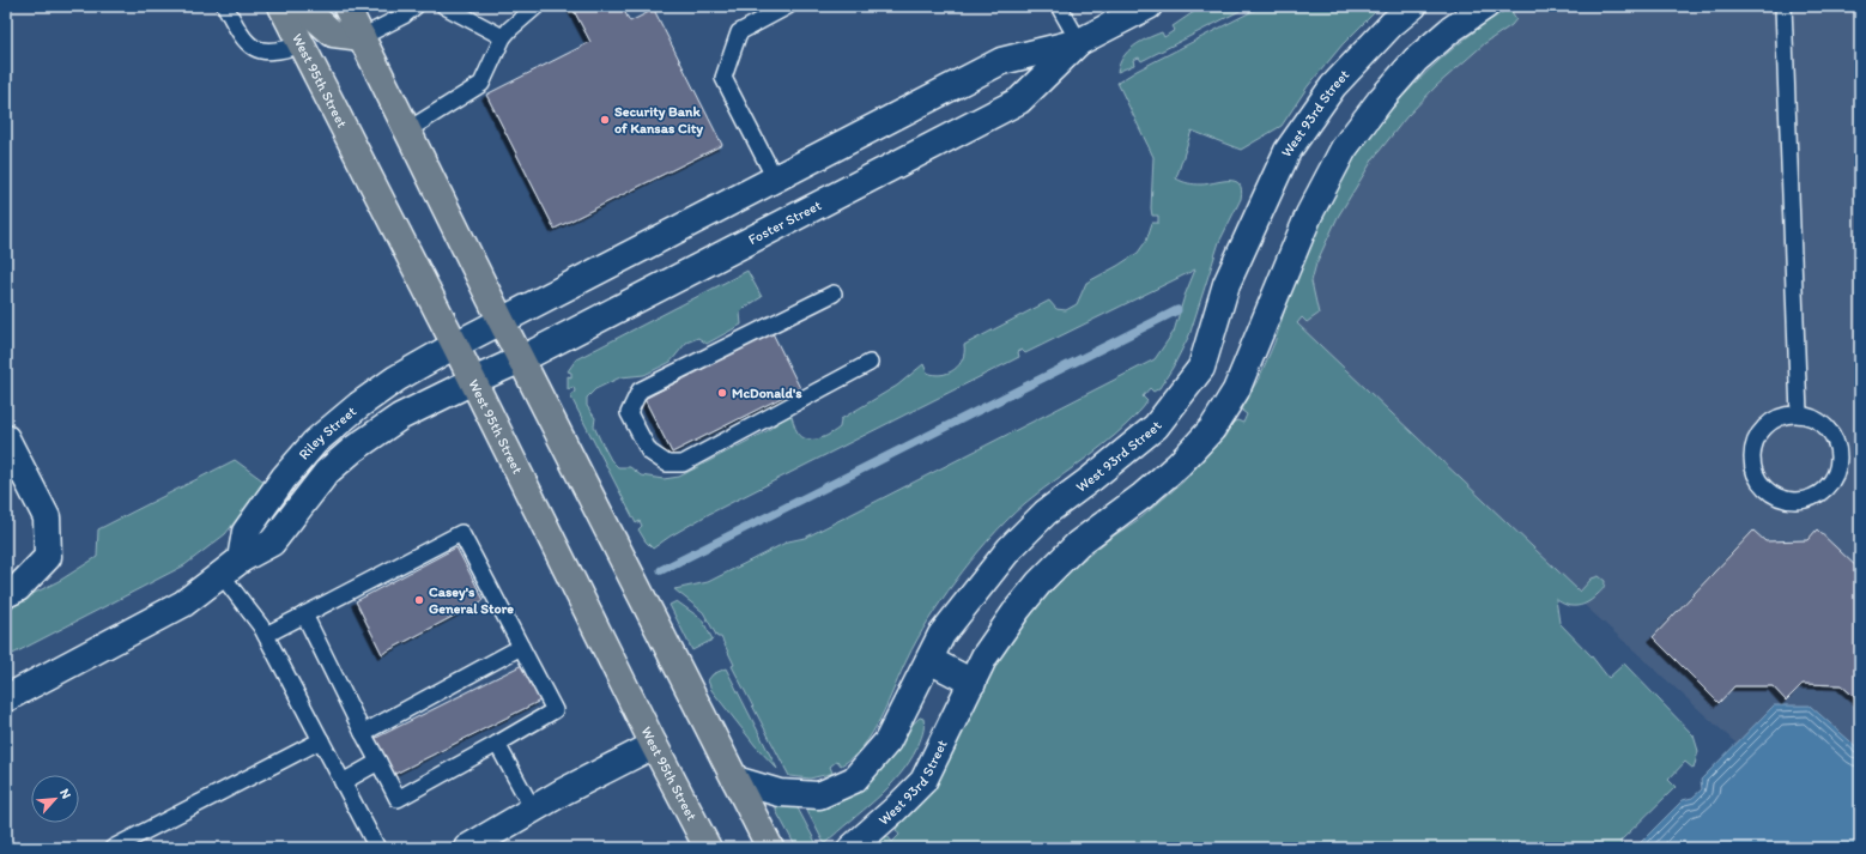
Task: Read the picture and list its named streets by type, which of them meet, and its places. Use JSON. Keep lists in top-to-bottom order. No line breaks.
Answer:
{"streets":{"main road":["West 95th Street"],"street":["West 93rd Street","Foster Street","Riley Street"]},"crossings":[["West 95th Street","Foster Street"],["West 95th Street","Riley Street"],["Foster Street","Riley Street"]],"places":["Security Bank of Kansas City","McDonald's","Casey's General Store"],"north":"top right"}
